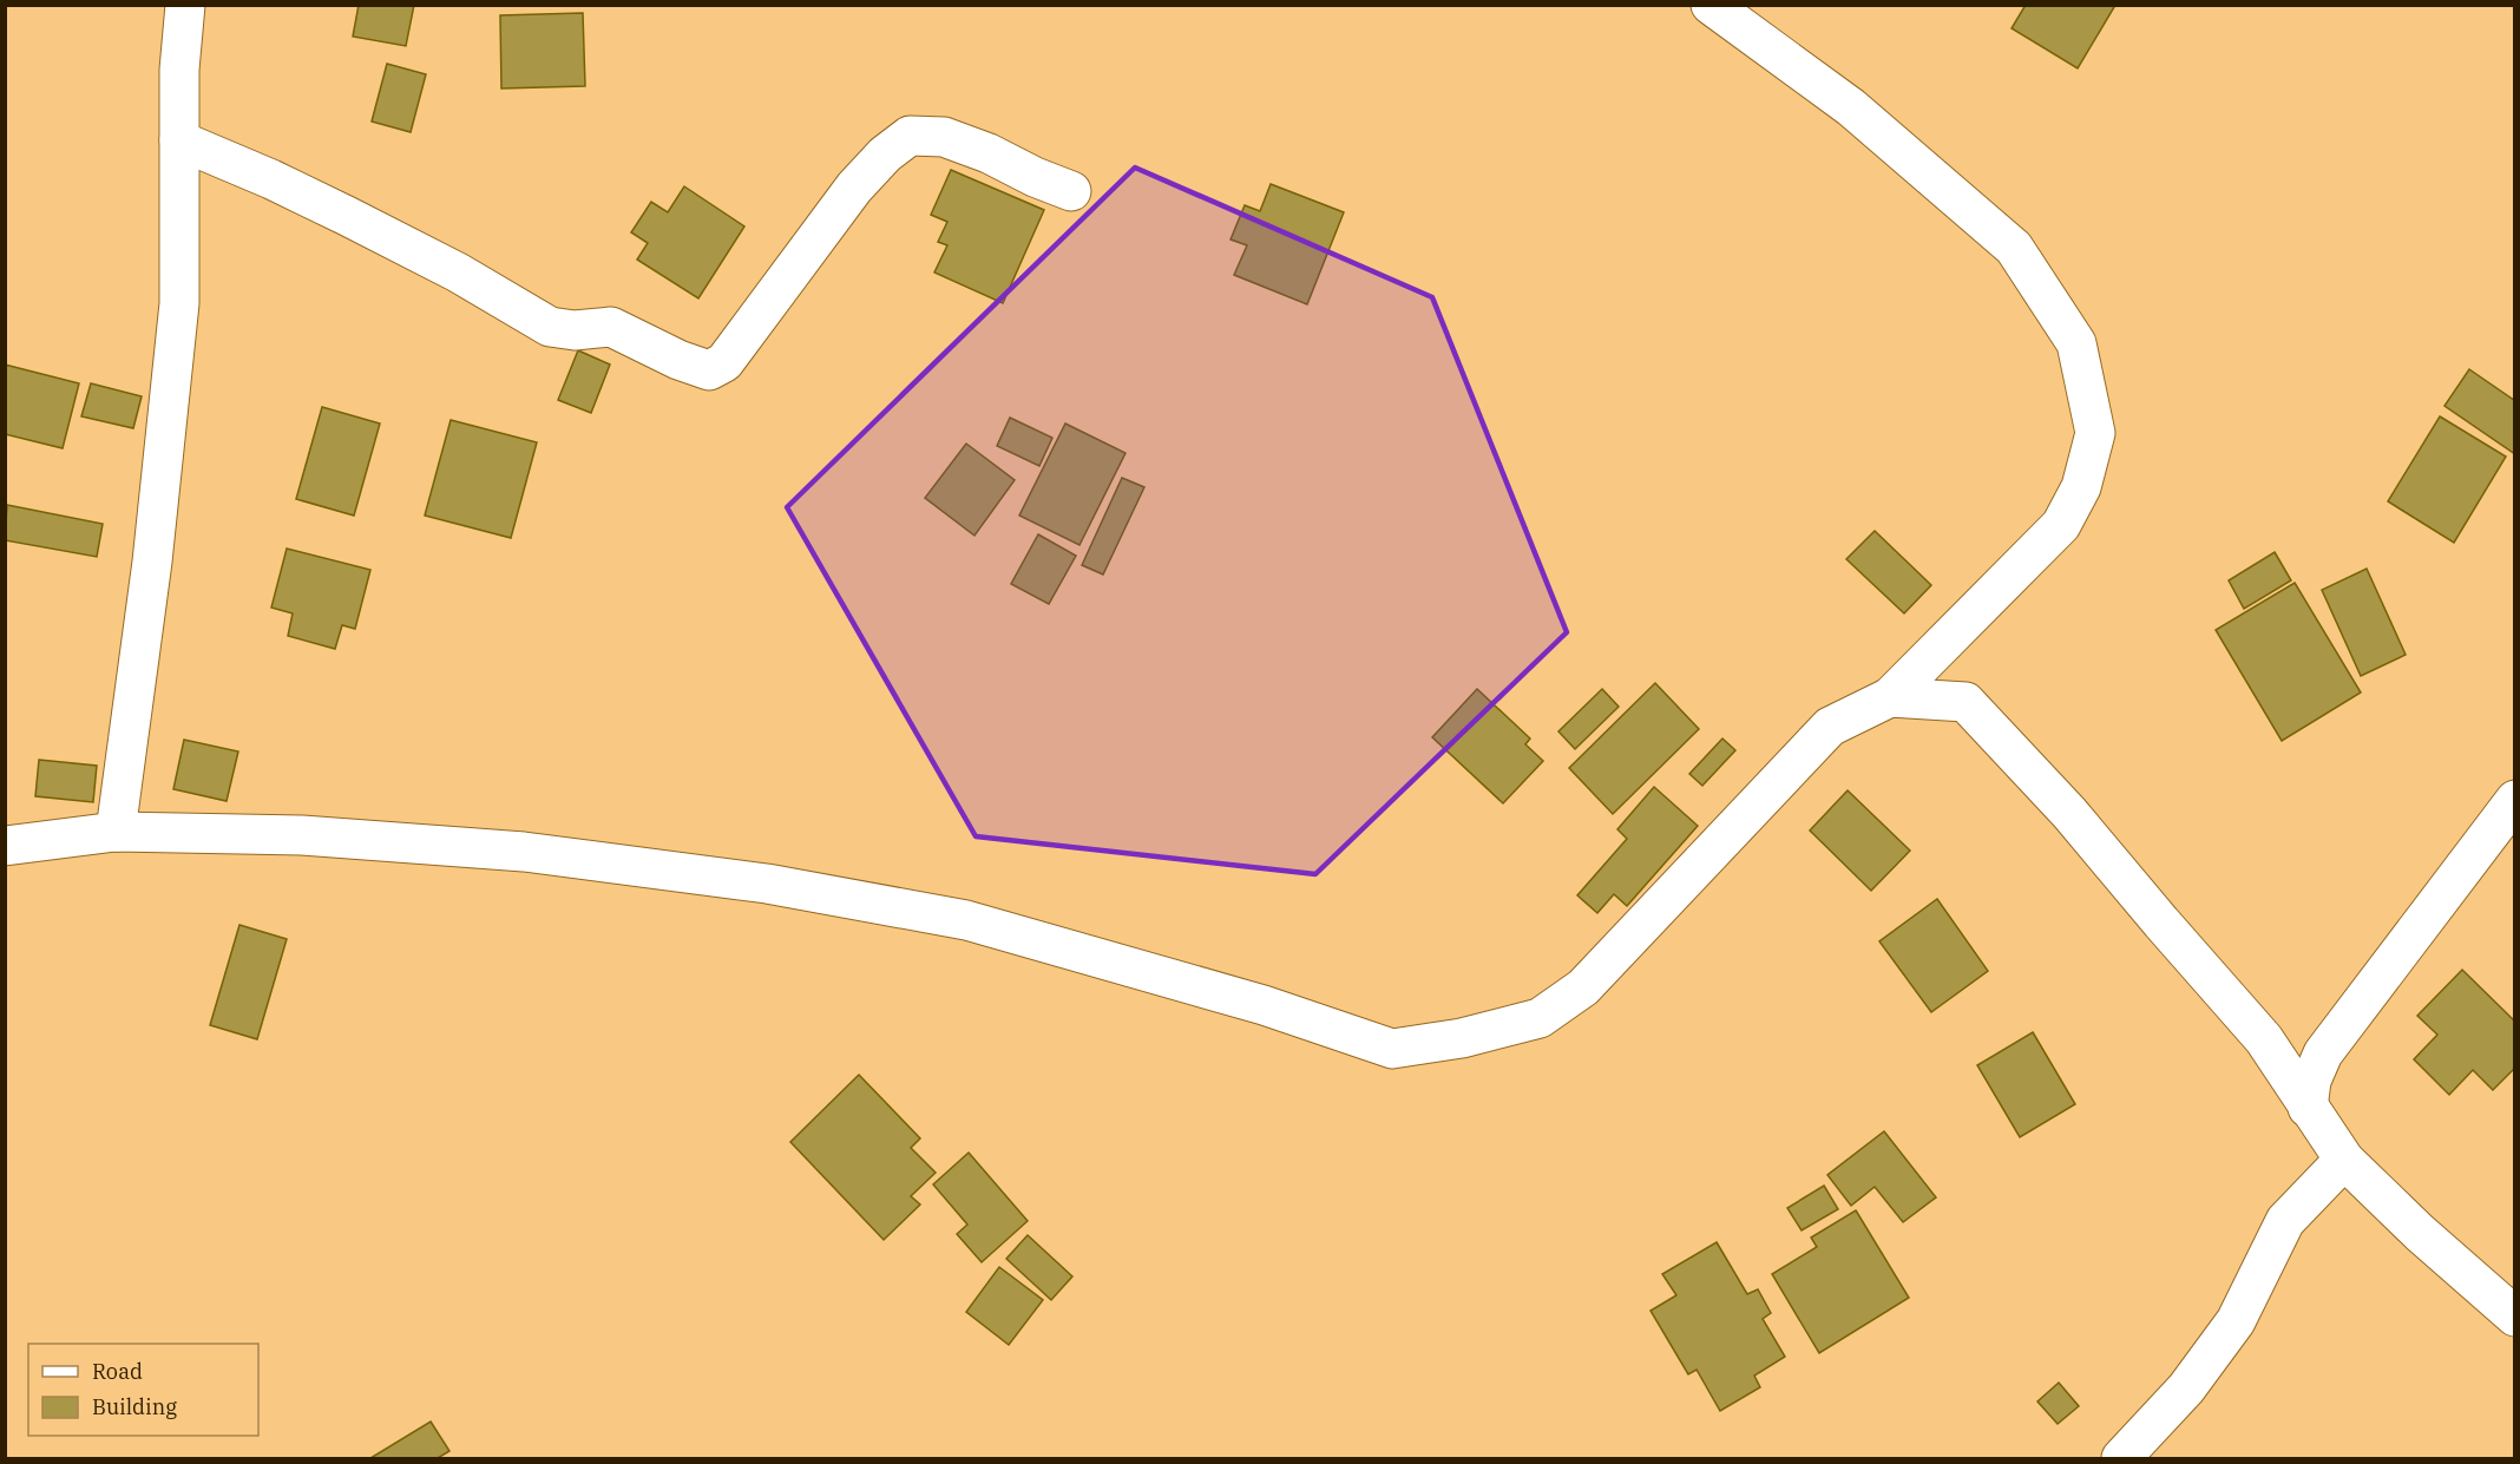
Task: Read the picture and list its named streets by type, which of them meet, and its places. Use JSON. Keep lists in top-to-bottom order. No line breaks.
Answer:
{"legend":["Road","Building"]}
